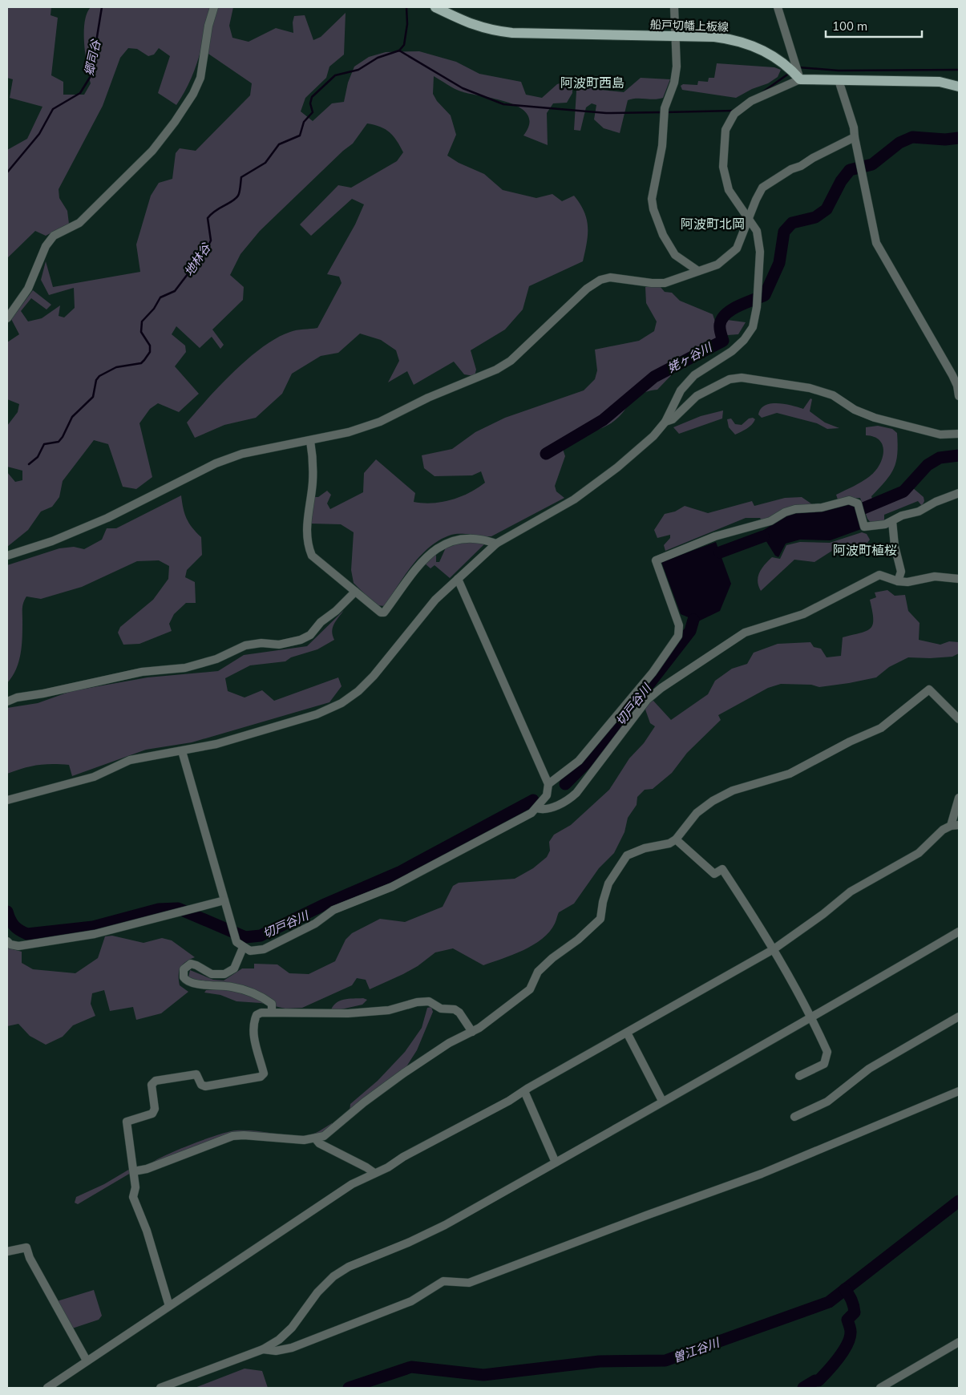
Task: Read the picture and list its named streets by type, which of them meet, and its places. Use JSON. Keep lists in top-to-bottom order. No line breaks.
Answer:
{"streets":{"main road":["船戸切幡上板線"]},"districts":["阿波町西島","阿波町北岡","阿波町植桜"],"water":["郷司谷","地林谷","姥ヶ谷川","切戸谷川","曽江谷川"],"scale_bar":"100 m"}
